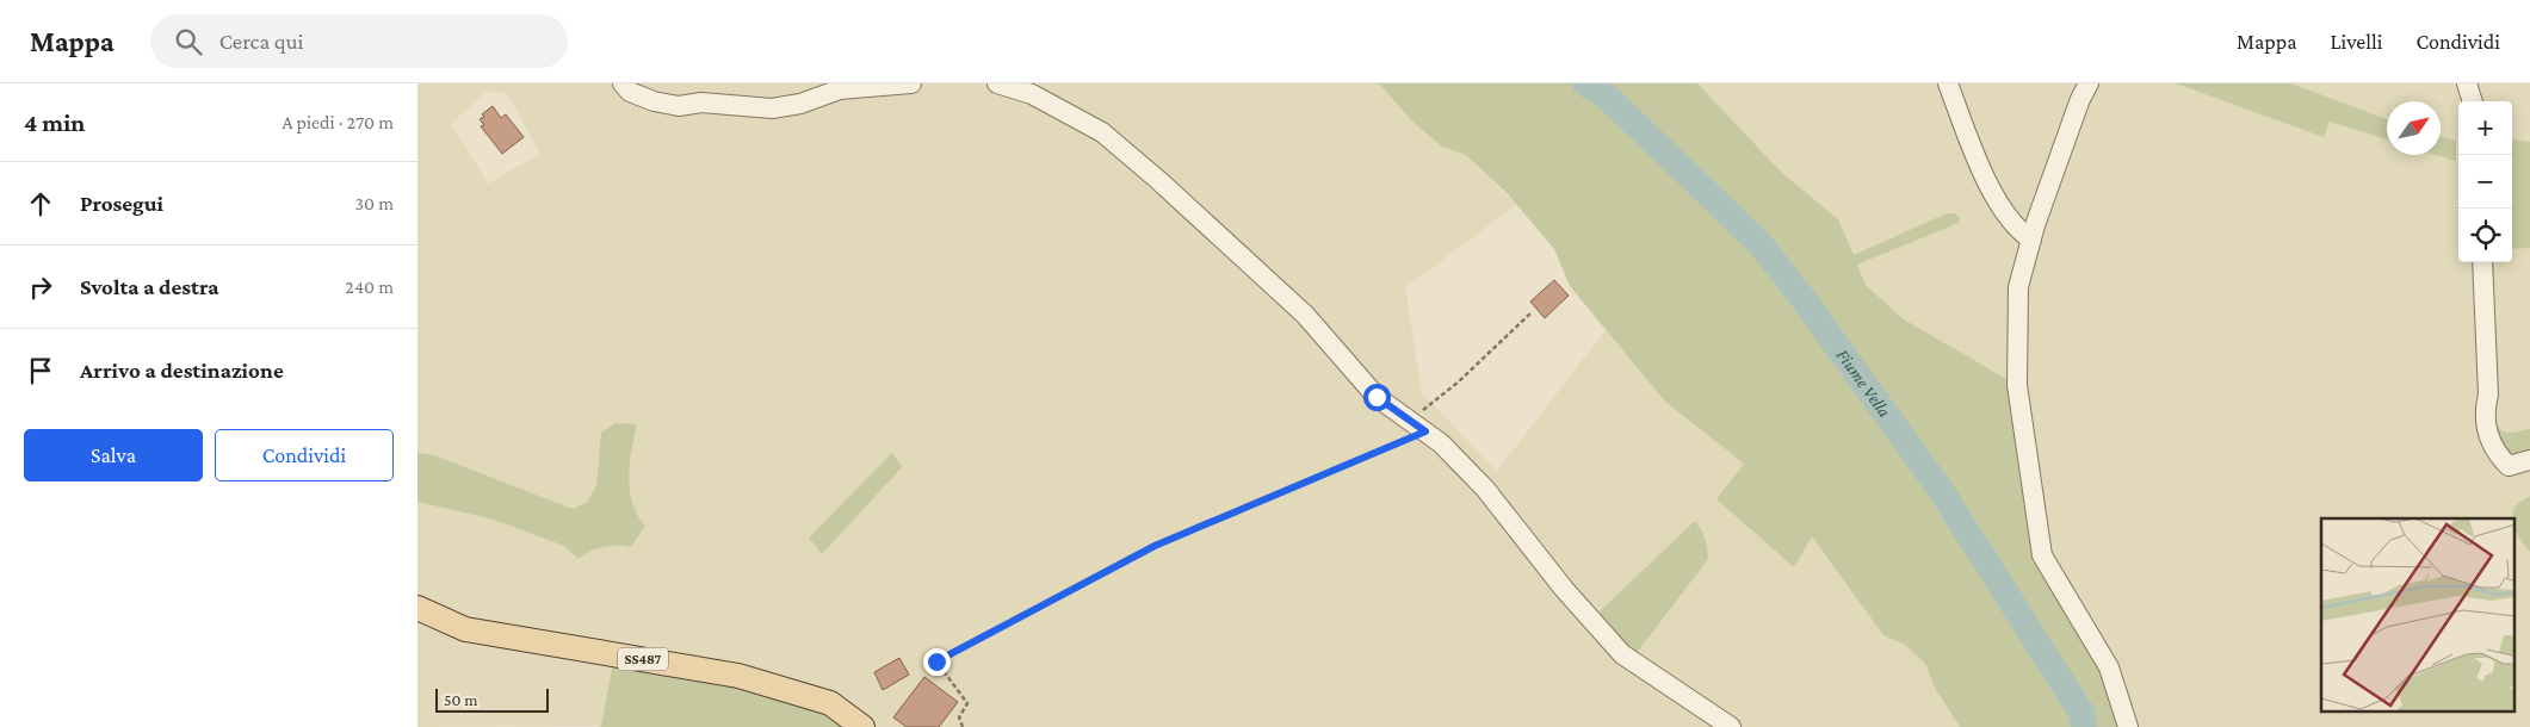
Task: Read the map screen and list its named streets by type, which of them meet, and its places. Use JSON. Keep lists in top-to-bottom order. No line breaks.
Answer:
{"streets":{"main road":["SS487"]},"water":["Fiume Vella"],"scale_bar":"50 m","north":"top right","page":{"header":"Mappa","search":"Cerca qui","nav":["Mappa","Livelli","Condividi"],"heading":["4 min","A piedi · 270 m"],"map_buttons":["+","−"],"list":[["Prosegui","30 m"],["Svolta a destra","240 m"],"Arrivo a destinazione"],"buttons":["Salva","Condividi"],"scale":"50 m"}}
